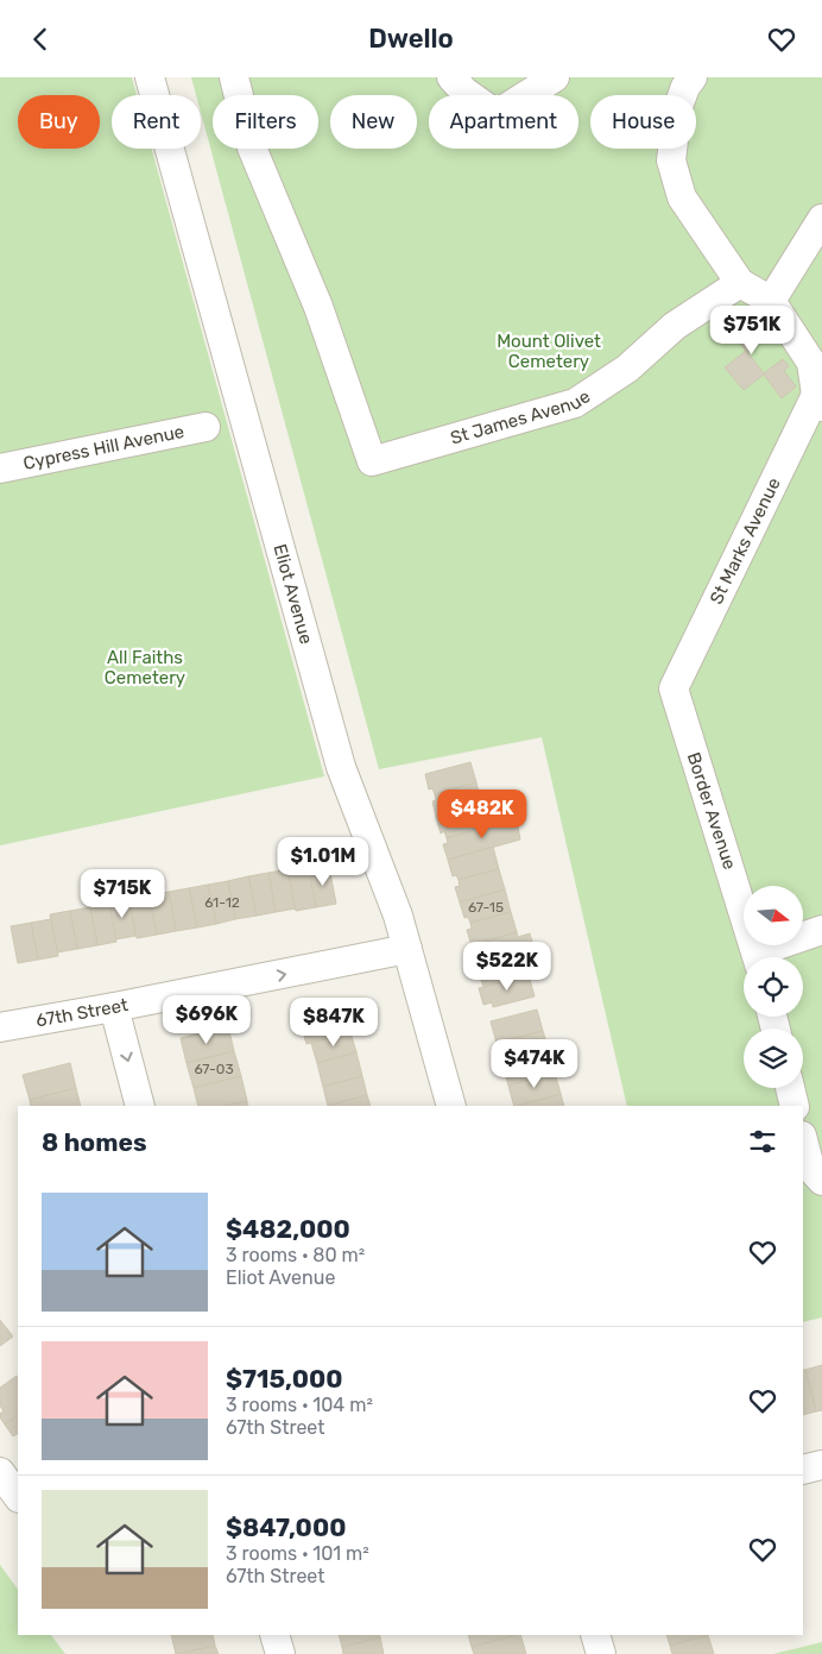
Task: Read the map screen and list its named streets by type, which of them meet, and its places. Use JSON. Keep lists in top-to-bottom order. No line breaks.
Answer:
{"streets":{"street":["St James Avenue","Cypress Hill Avenue","St Marks Avenue","Eliot Avenue","Border Avenue","67th Street"]},"crossings":[["St Marks Avenue","Border Avenue"],["Eliot Avenue","67th Street"]],"one_way":["67th Street"],"parks":["Mount Olivet Cemetery","All Faiths Cemetery"],"house_numbers":["61-12","67-15","67-03"],"north":"right","page":{"header":"Dwello","chip":["Buy","Rent","Filters","New","Apartment","House"],"price":["$751K","$482K","$1.01M","$715K","$522K","$696K","$847K","$474K"],"heading":"8 homes","list":[{"name":"$482,000","note":"3 rooms · 80 m² · Eliot Avenue"},{"name":"$715,000","note":"3 rooms · 104 m² · 67th Street"},{"name":"$847,000","note":"3 rooms · 101 m² · 67th Street"}]}}
